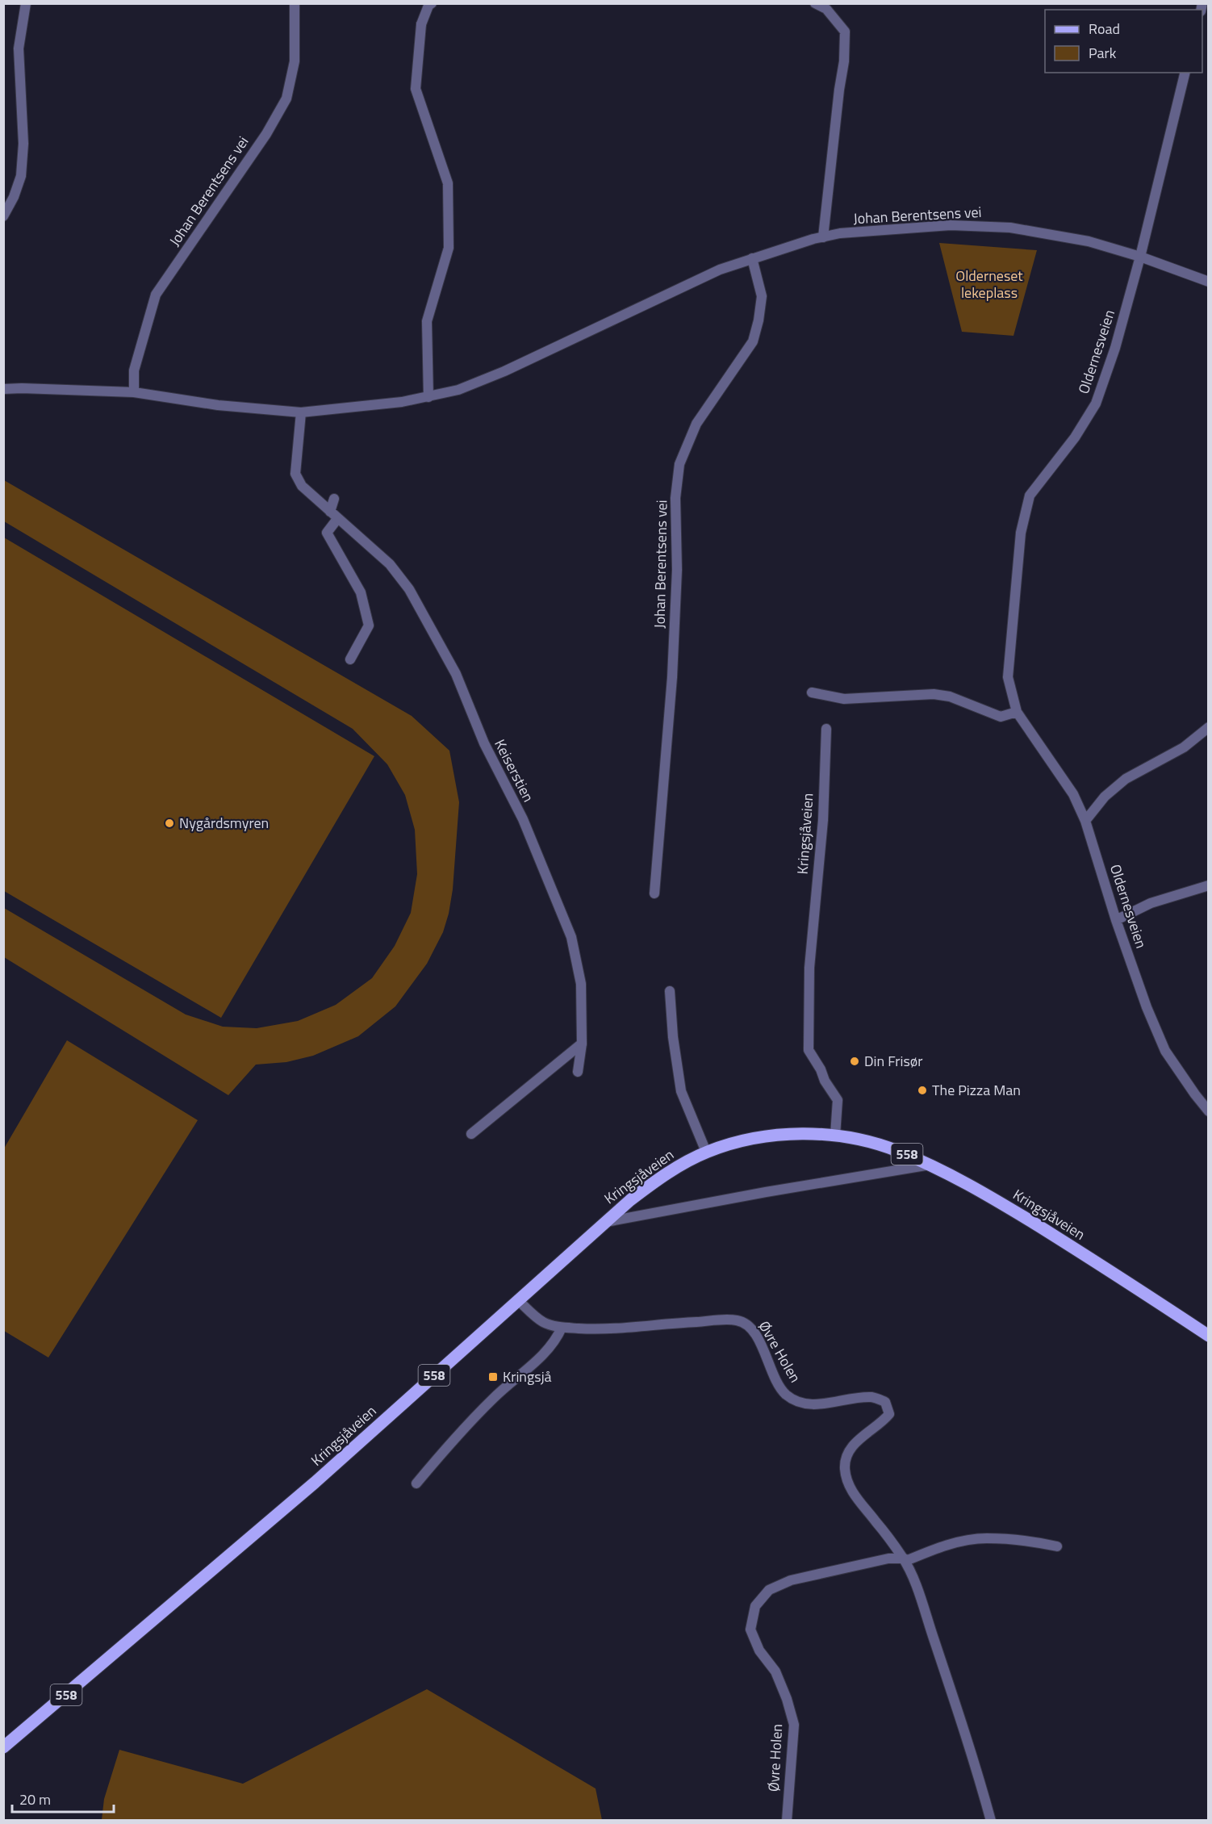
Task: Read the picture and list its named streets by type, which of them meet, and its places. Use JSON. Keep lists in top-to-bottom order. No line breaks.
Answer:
{"streets":{"main road":["Kringsjåveien","558"],"street":["Johan Berentsens vei","Oldernesveien","Keiserstien","Øvre Holen"]},"crossings":[["Johan Berentsens vei","Oldernesveien"],["Johan Berentsens vei","Keiserstien"],["Kringsjåveien","Øvre Holen"]],"parks":["Olderneset lekeplass"],"places":{"other":["Nygårdsmyren","Din Frisør","The Pizza Man"],"transit":["Kringsjå"]},"legend":["Road","Park"],"scale_bar":"20 m"}
